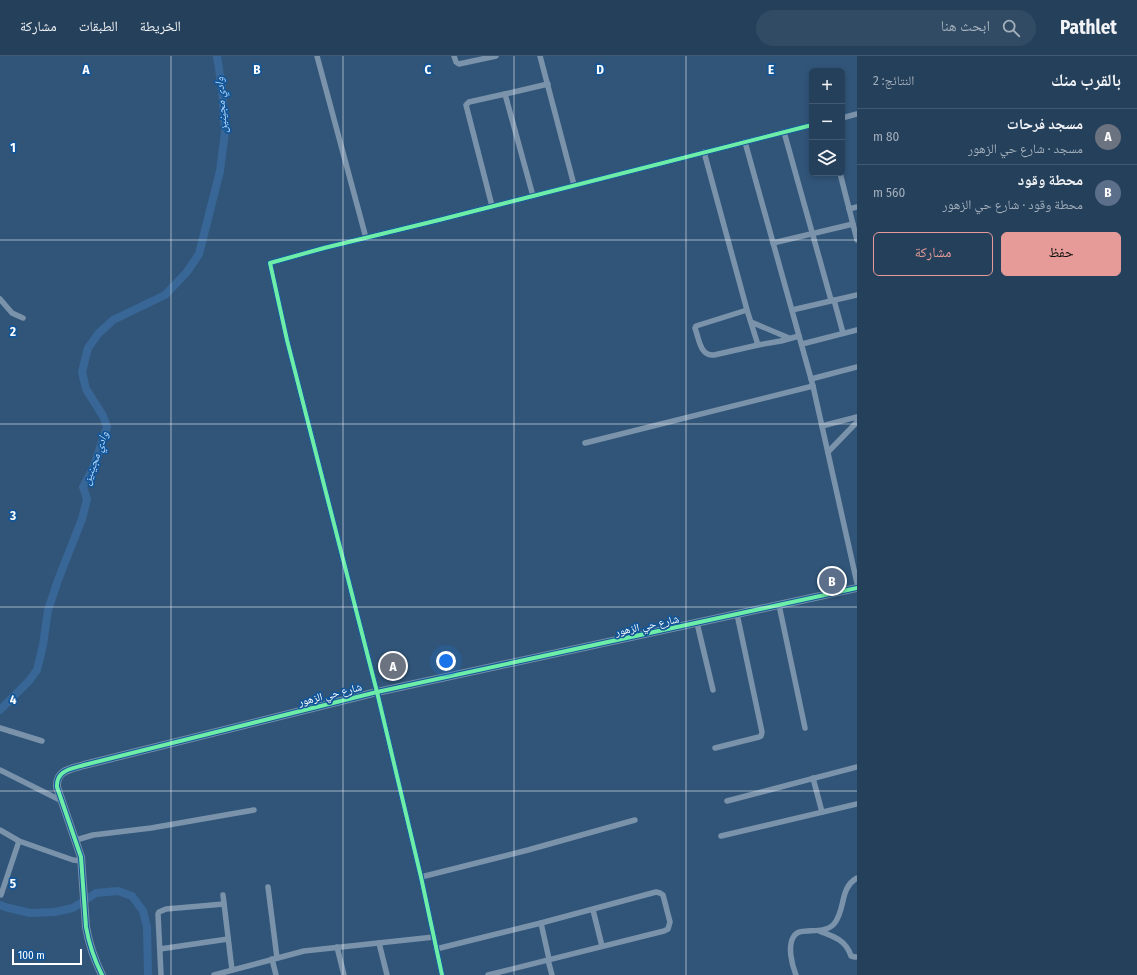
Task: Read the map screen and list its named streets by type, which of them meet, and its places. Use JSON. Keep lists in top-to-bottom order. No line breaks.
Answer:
{"streets":{"street":["شارع حي الزهور"]},"water":["وادي مجينين"],"scale_bar":"100 m","page":{"header":"Pathlet","search":"ابحث هنا","nav":["الخريطة","الطبقات","مشاركة"],"heading":["بالقرب منك","النتائج: 2"],"map_buttons":["+","−"],"list":[{"mark":"A","name":"مسجد فرحات","note":"مسجد · شارع حي الزهور","value":"80 m"},{"mark":"B","name":"محطة وقود","note":"محطة وقود · شارع حي الزهور","value":"560 m"}],"buttons":["حفظ","مشاركة"],"pins":["B","A"],"scale":"100 m"},"grid":{"columns":["A","B","C","D","E"],"rows":["1","2","3","4","5"]}}
